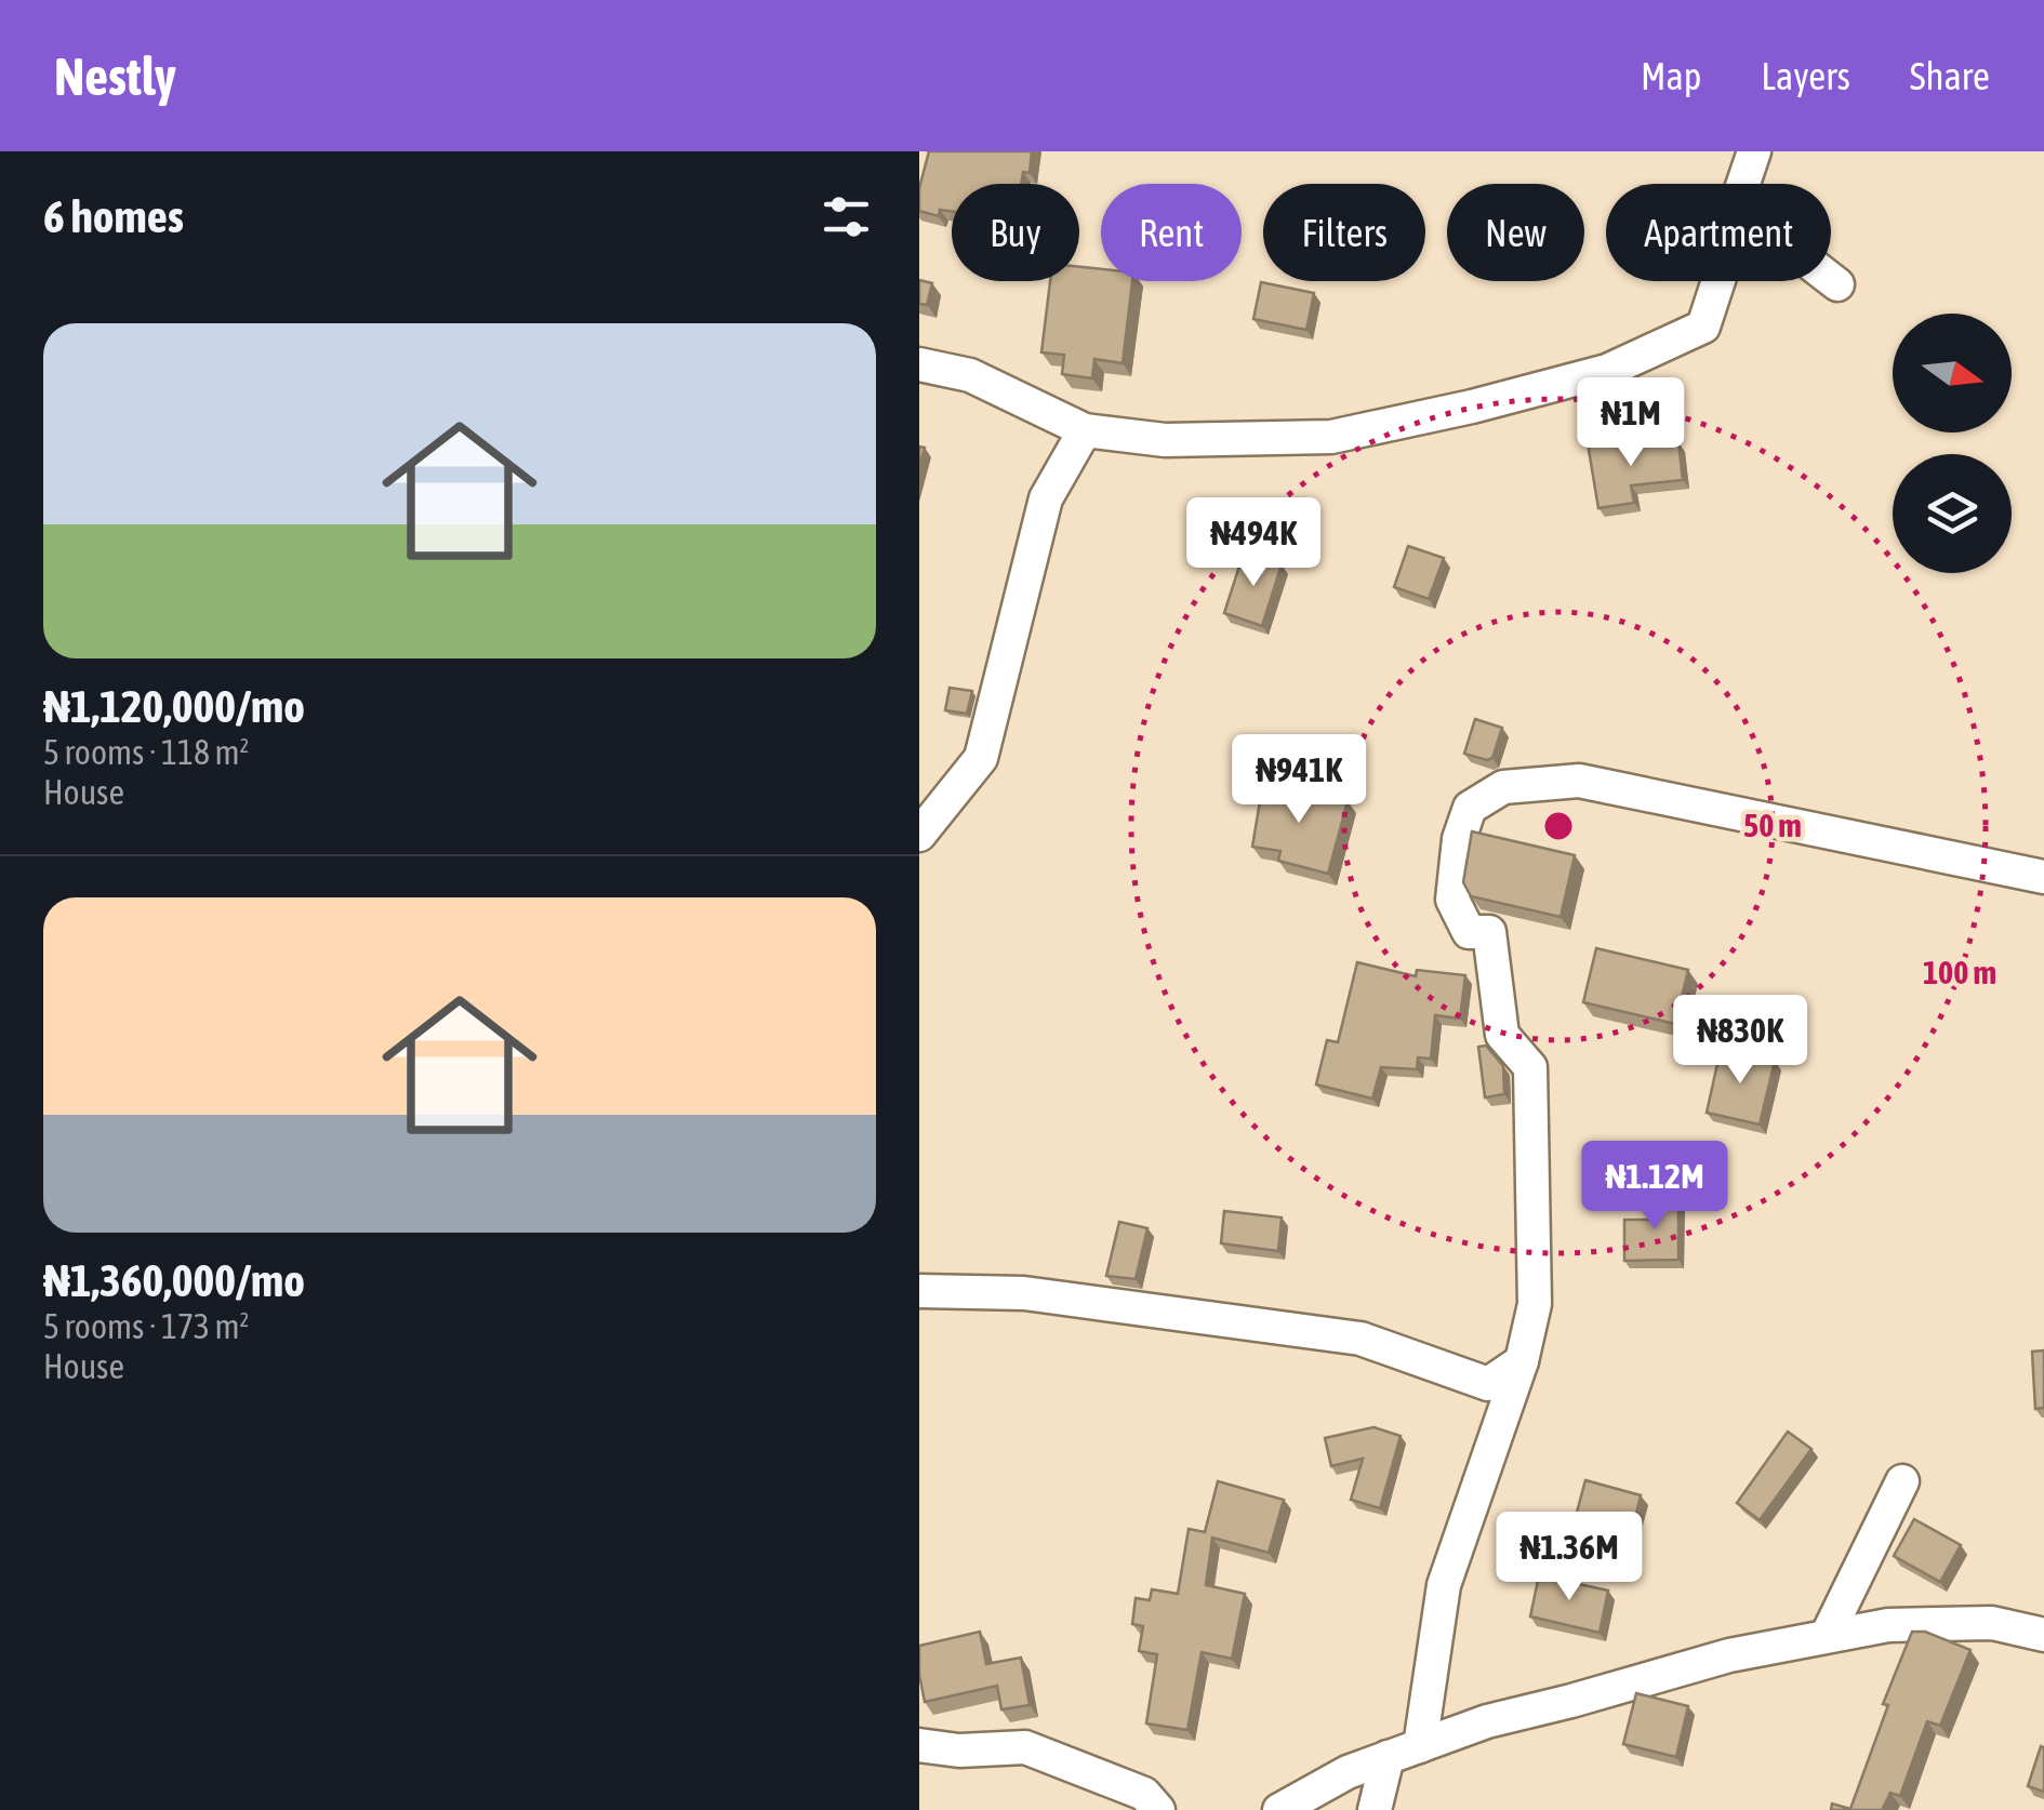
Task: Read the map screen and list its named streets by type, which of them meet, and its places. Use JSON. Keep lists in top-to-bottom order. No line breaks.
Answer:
{"north":"right","page":{"header":"Nestly","nav":["Map","Layers","Share"],"heading":"6 homes","chip":["Buy","Rent","Filters","New","Apartment"],"list":[{"name":"₦1,120,000/mo","note":"5 rooms · 118 m² · House"},{"name":"₦1,360,000/mo","note":"5 rooms · 173 m² · House"}],"price":["₦1M","₦494K","₦941K","₦830K","₦1.12M","₦1.36M"]},"rings":["50 m","100 m"]}
